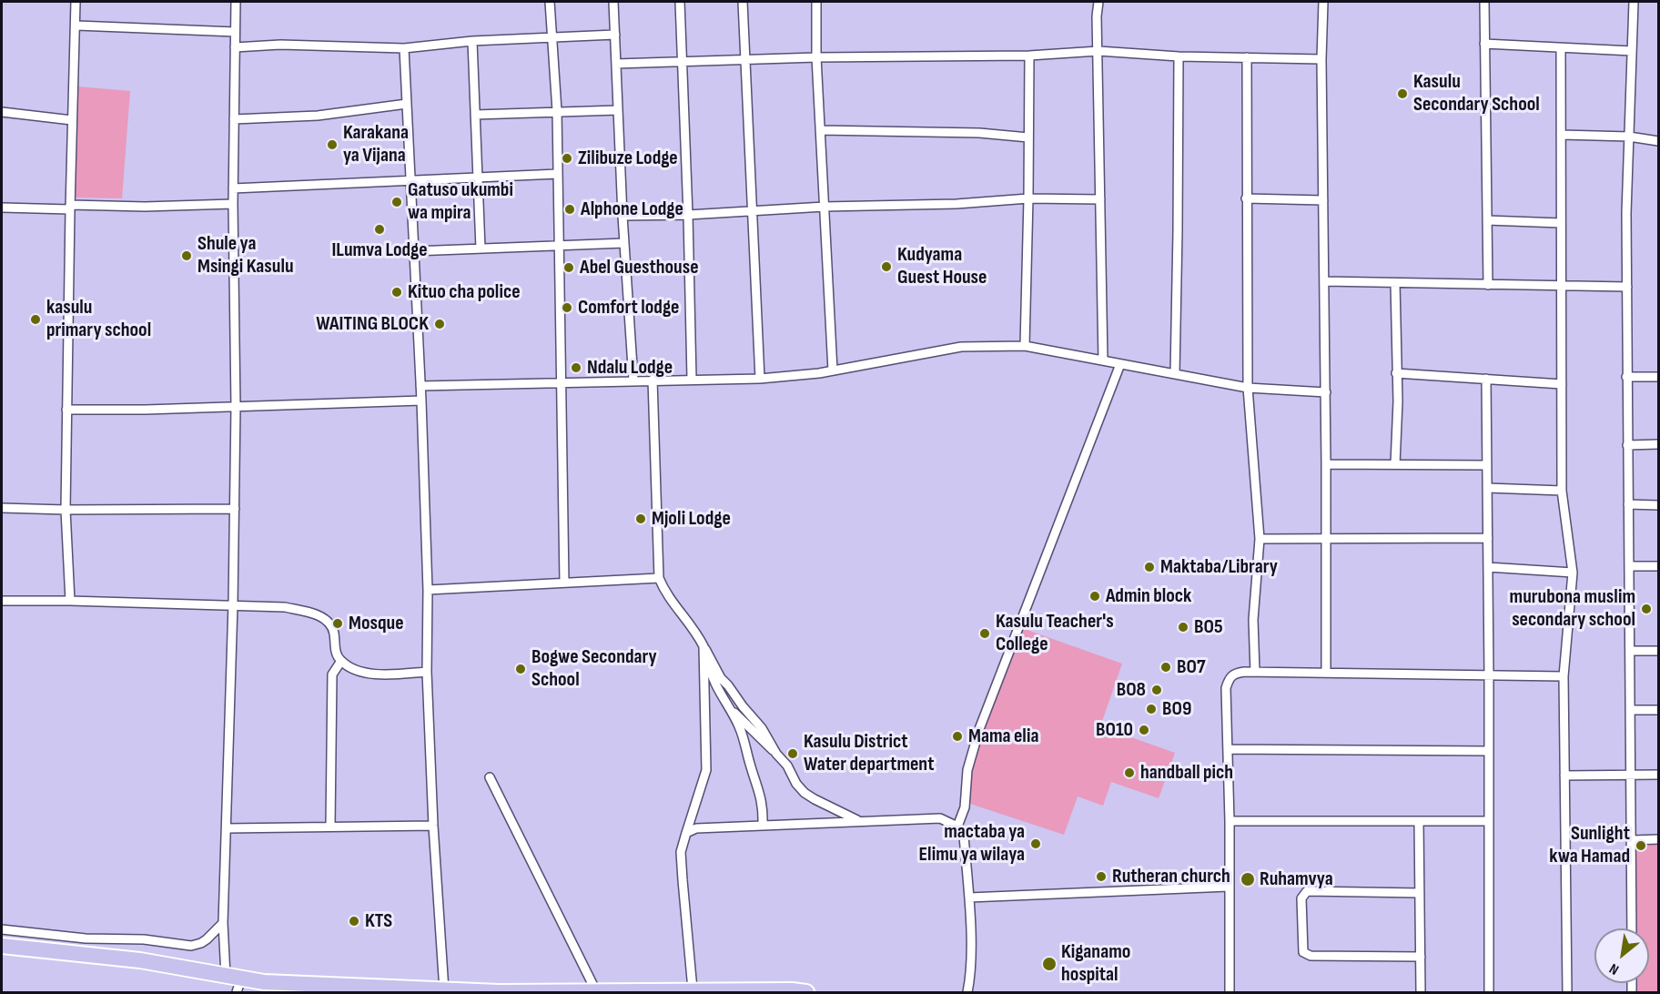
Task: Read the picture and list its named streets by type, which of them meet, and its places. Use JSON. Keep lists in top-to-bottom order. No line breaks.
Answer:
{"places":["Kasulu Secondary School","Karakana ya Vijana","Zilibuze Lodge","Gatuso ukumbi wa mpira","Alphone Lodge","ILumva Lodge","Shule ya Msingi Kasulu","Kudyama Guest House","Abel Guesthouse","Kituo cha police","Comfort lodge","kasulu primary school","WAITING BLOCK","Ndalu Lodge","Mjoli Lodge","Maktaba/Library","Admin block","murubona muslim secondary school","Mosque","BO5","Kasulu Teacher's College","BO7","Bogwe Secondary School","BO8","BO9","BO10","Mama elia","Kasulu District Water department","handball pich","mactaba ya Elimu ya wilaya","Sunlight kwa Hamad","Rutheran church","Ruhamvya","KTS","Kiganamo hospital"],"north":"bottom left"}
